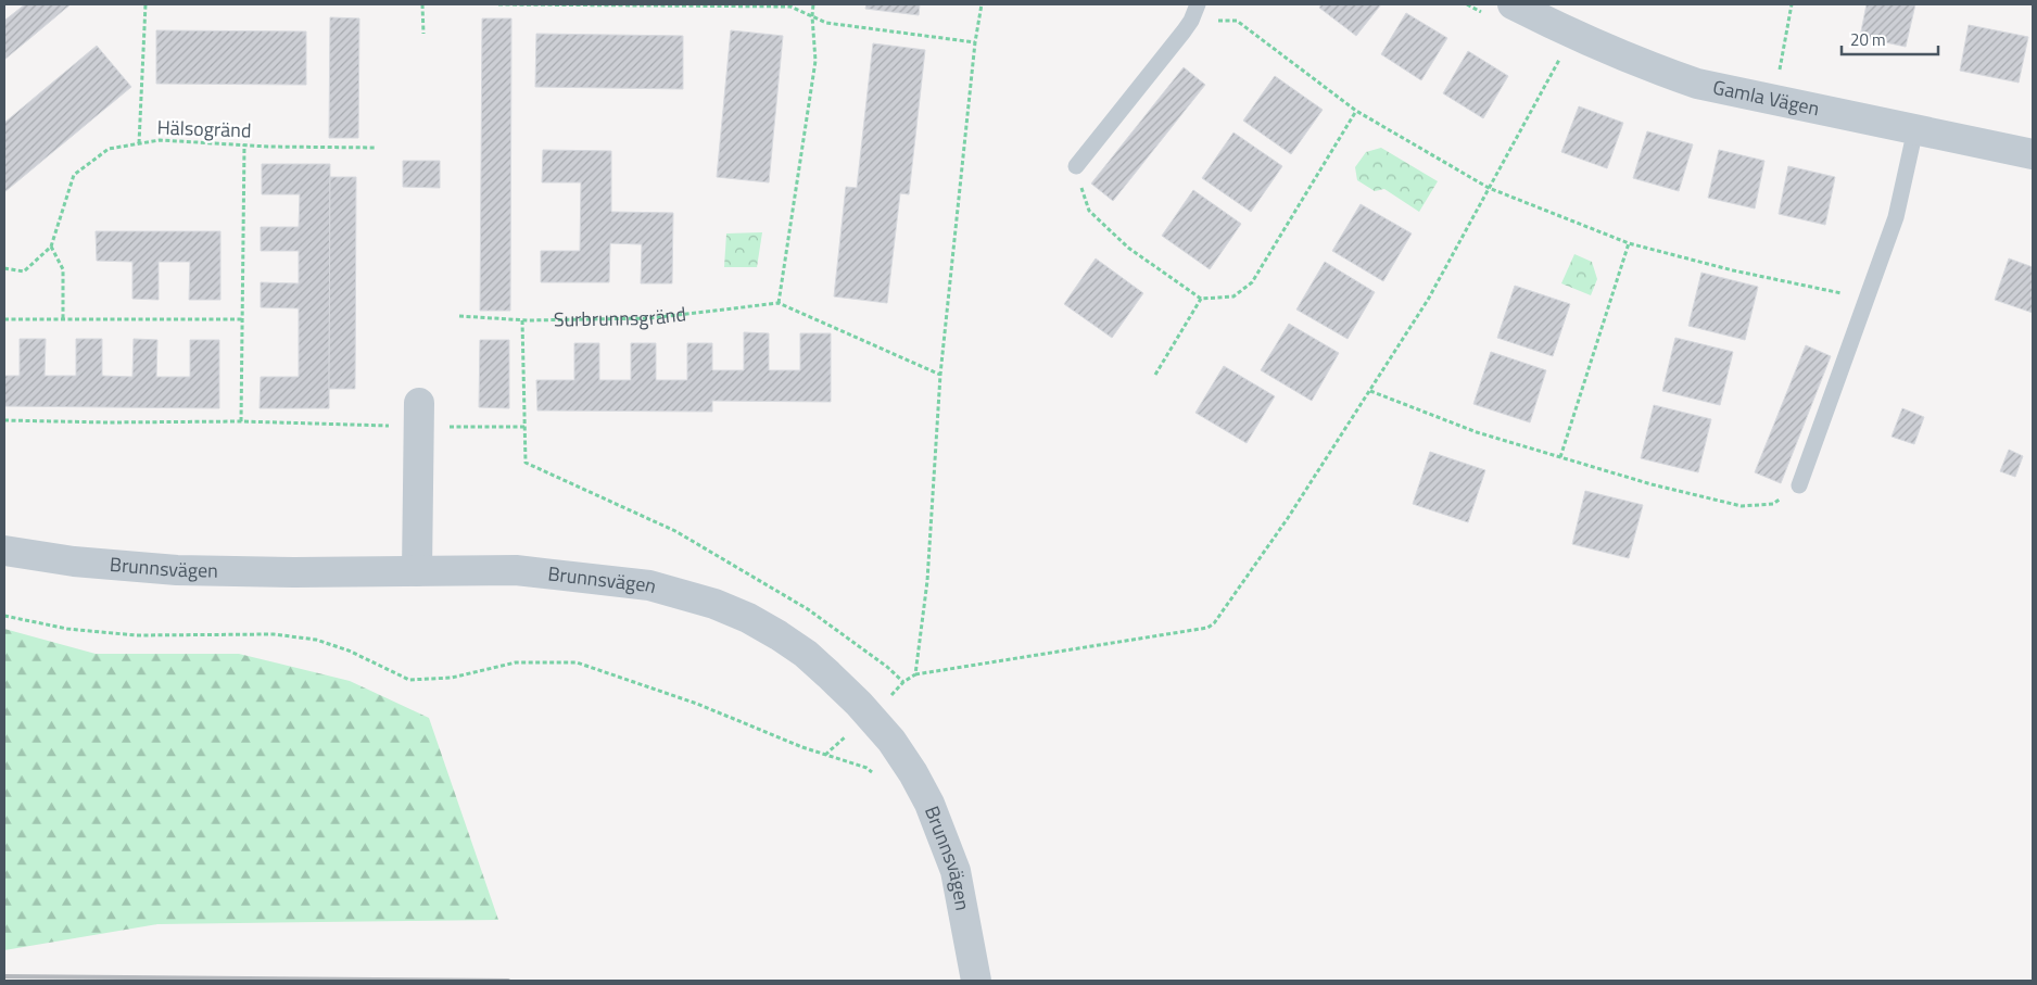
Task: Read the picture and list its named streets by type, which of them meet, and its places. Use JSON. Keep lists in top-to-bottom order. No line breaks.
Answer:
{"streets":{"street":["Gamla Vägen","Brunnsvägen"],"path":["Hälsogränd","Surbrunnsgränd"]},"scale_bar":"20 m"}
